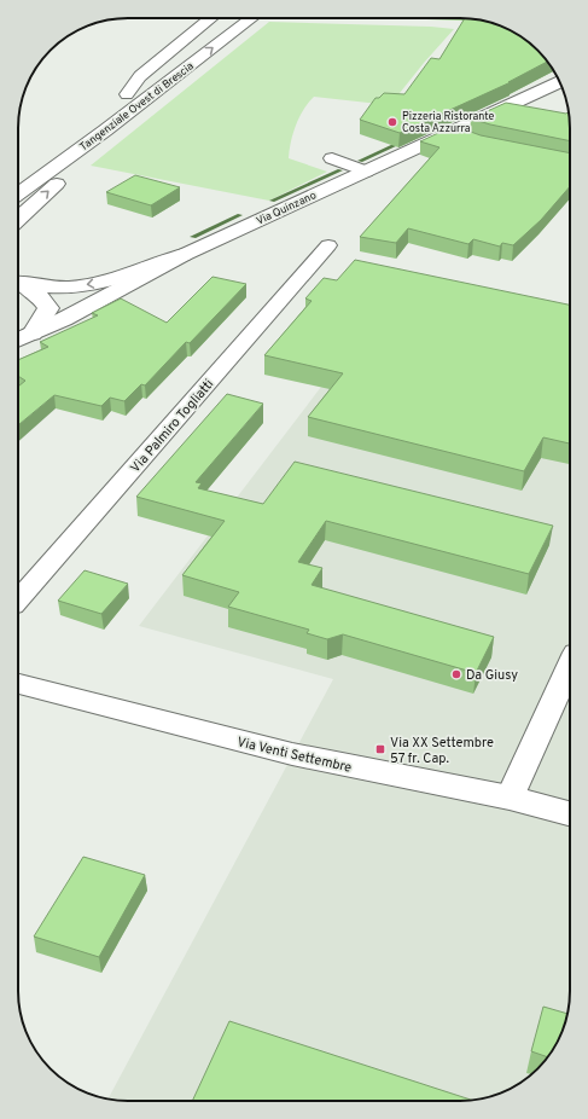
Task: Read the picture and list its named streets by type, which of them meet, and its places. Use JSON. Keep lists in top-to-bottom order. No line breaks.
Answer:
{"streets":{"main road":["Tangenziale Ovest di Brescia","Via Quinzano","Via Venti Settembre"],"street":["Via Palmiro Togliatti"]},"places":{"other":["Pizzeria Ristorante Costa Azzurra","Da Giusy"],"transit":["Via XX Settembre 57 fr. Cap."]}}
